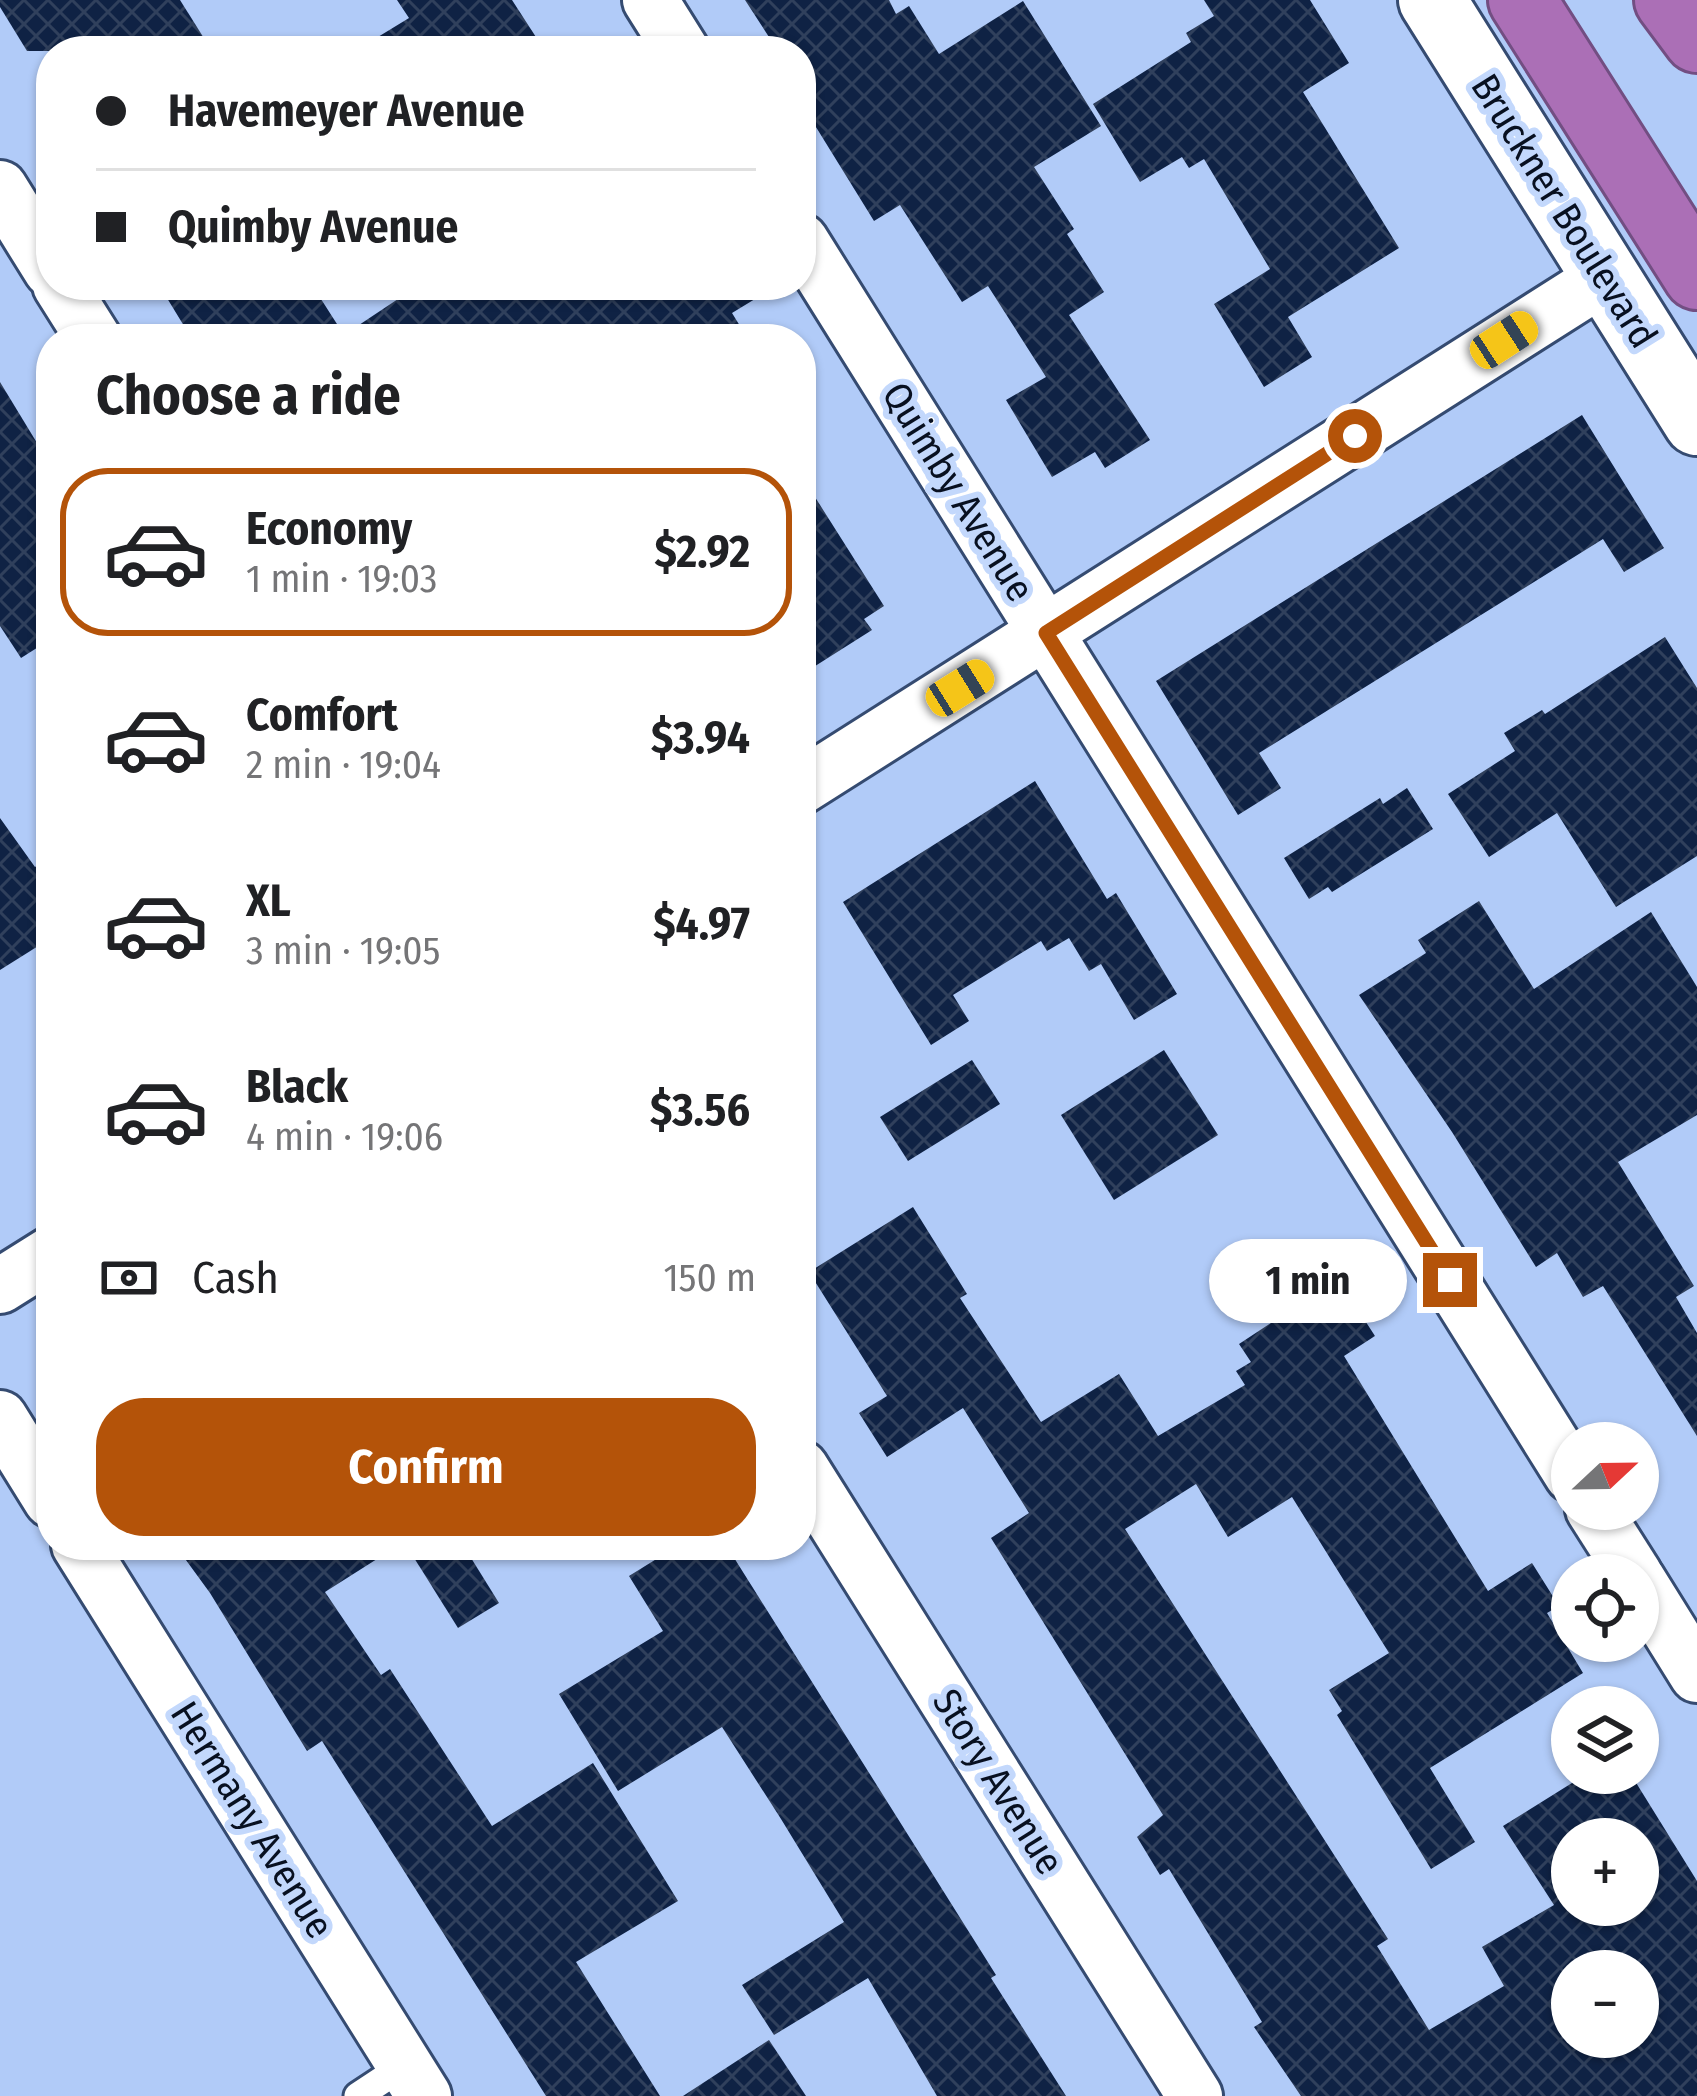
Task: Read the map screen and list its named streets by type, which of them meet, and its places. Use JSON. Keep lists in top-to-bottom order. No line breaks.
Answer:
{"streets":{"main road":["Bruckner Boulevard"],"street":["Quimby Avenue","Story Avenue","Hermany Avenue"]},"north":"right","page":{"banner":["Havemeyer Avenue","Quimby Avenue"],"heading":"Choose a ride","list":[{"name":"Economy","note":"1 min · 19:03","value":"$2.92"},{"name":"Comfort","note":"2 min · 19:04","value":"$3.94"},{"name":"XL","note":"3 min · 19:05","value":"$4.97"},{"name":"Black","note":"4 min · 19:06","value":"$3.56"}],"pay":["Cash","150 m"],"bubble":"1 min","buttons":"Confirm","map_buttons":["+","−"]}}
